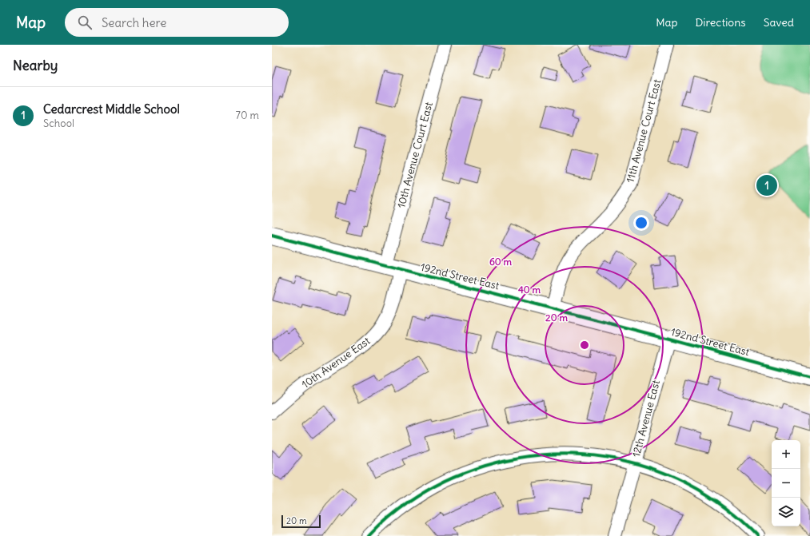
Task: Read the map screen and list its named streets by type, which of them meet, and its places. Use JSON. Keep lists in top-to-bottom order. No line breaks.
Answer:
{"streets":{"street":["11th Avenue Court East","10th Avenue Court East","192nd Street East","10th Avenue East","12th Avenue East"]},"crossings":[["11th Avenue Court East","192nd Street East"],["10th Avenue Court East","192nd Street East"],["10th Avenue Court East","10th Avenue East"],["192nd Street East","10th Avenue East"],["192nd Street East","12th Avenue East"]],"scale_bar":"20 m","page":{"header":"Map","search":"Search here","nav":["Map","Directions","Saved"],"heading":"Nearby","list":[{"mark":"1","name":"Cedarcrest Middle School","note":"School","value":"70 m"}],"pins":"1","map_buttons":["+","−"],"scale":"20 m"},"rings":["60 m","40 m","20 m"]}
